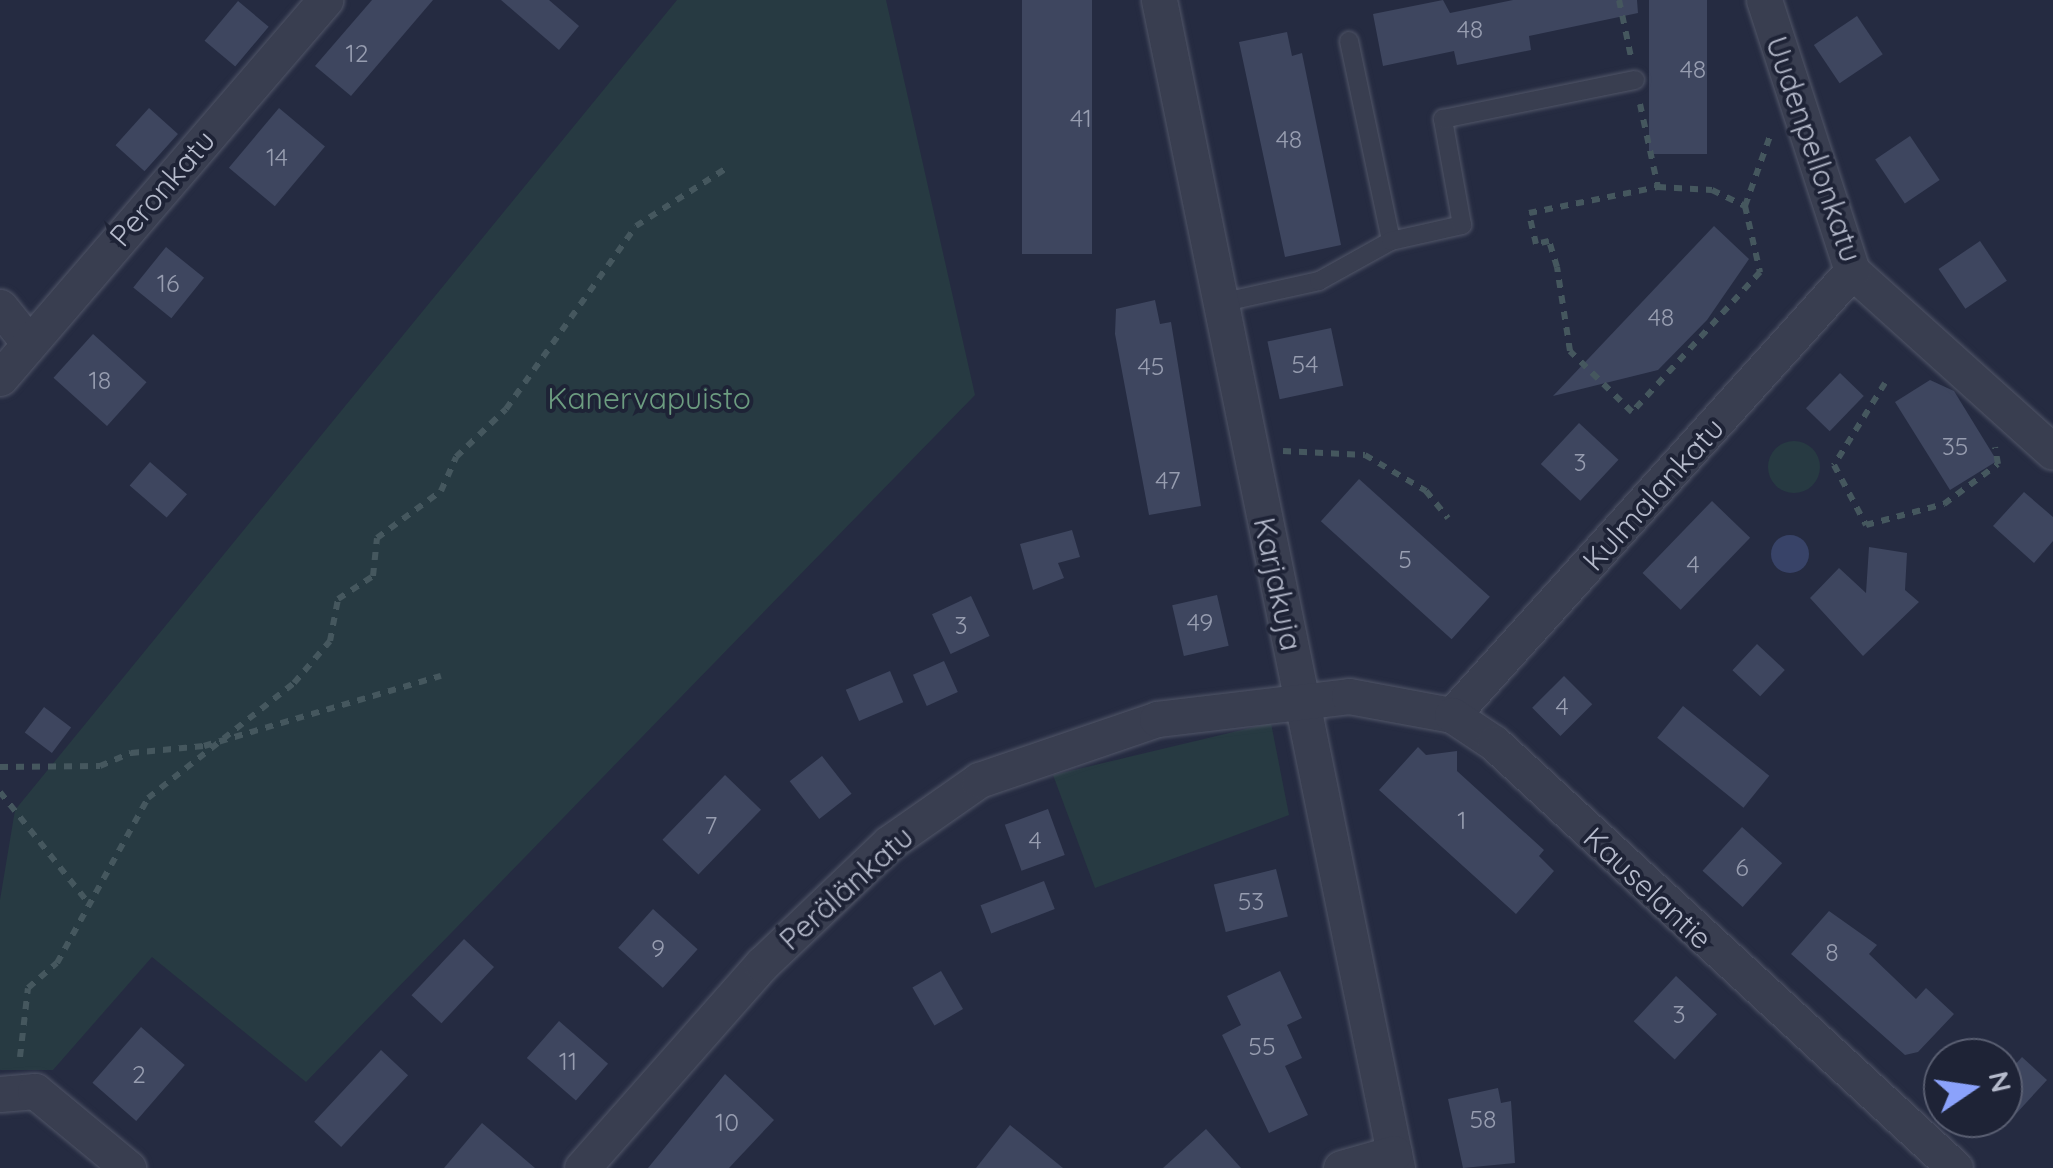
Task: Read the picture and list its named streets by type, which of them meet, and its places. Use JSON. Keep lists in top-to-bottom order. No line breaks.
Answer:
{"streets":{"street":["Uudenpellonkatu","Peronkatu","Kulmalankatu","Karjakuja","Perälänkatu","Kauselantie"]},"crossings":[["Uudenpellonkatu","Kulmalankatu"],["Kulmalankatu","Kauselantie"],["Karjakuja","Perälänkatu"]],"parks":["Kanervapuisto"],"house_numbers":["48","12","48","41","48","14","16","48","54","45","18","35","3","47","5","4","49","3","4","1","7","4","6","53","9","8","3","55","11","2","58","10"],"north":"right"}
